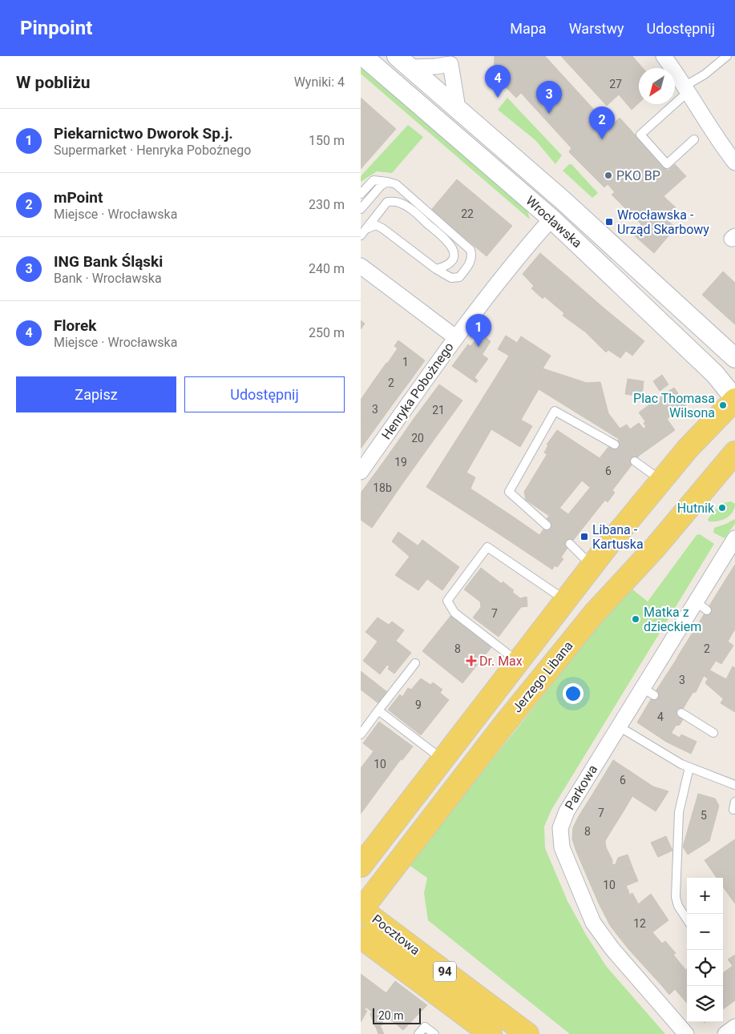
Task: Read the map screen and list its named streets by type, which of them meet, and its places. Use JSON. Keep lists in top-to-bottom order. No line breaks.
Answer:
{"streets":{"main road":["Jerzego Libana","Pocztowa","94"],"street":["Wrocławska","Henryka Pobożnego","Parkowa"]},"crossings":[["Wrocławska","Henryka Pobożnego"],["Jerzego Libana","Pocztowa"]],"places":{"other":["PKO BP","Plac Thomasa Wilsona","Hutnik","Matka z dzieckiem"],"transit":["Wrocławska - Urząd Skarbowy","Libana - Kartuska"],"health":["Dr. Max"]},"house_numbers":["27","22","1","2","3","21","20","19","6","18b","7","8","2","3","9","4","10","6","7","5","8","10","12"],"scale_bar":"20 m","north":"bottom left","page":{"header":"Pinpoint","nav":["Mapa","Warstwy","Udostępnij"],"heading":["W pobliżu","Wyniki: 4"],"pins":["4","3","2","1"],"list":[{"mark":"1","name":"Piekarnictwo Dworok Sp.j.","note":"Supermarket · Henryka Pobożnego","value":"150 m"},{"mark":"2","name":"mPoint","note":"Miejsce · Wrocławska","value":"230 m"},{"mark":"3","name":"ING Bank Śląski","note":"Bank · Wrocławska","value":"240 m"},{"mark":"4","name":"Florek","note":"Miejsce · Wrocławska","value":"250 m"}],"buttons":["Zapisz","Udostępnij"],"map_buttons":["+","−"],"scale":"20 m"}}
